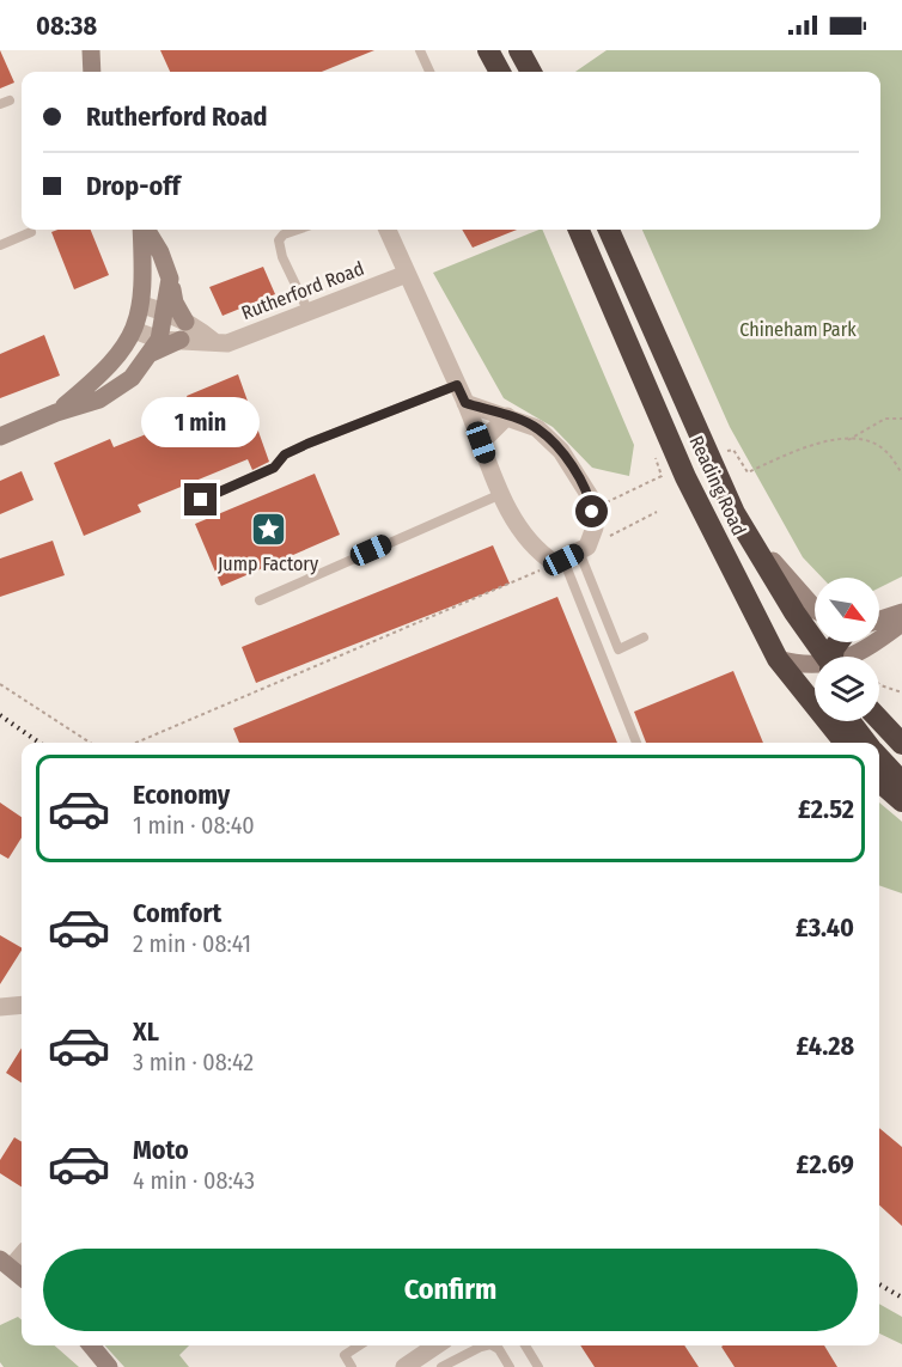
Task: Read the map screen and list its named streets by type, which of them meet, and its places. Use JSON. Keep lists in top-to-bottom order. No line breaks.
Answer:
{"streets":{"highway":["Reading Road"],"street":["Rutherford Road"]},"parks":["Chineham Park"],"places":{"place":["Jump Factory"]},"north":"bottom right","page":{"status":"08:38","banner":["Rutherford Road","Drop-off"],"bubble":"1 min","list":[{"name":"Economy","note":"1 min · 08:40","value":"£2.52"},{"name":"Comfort","note":"2 min · 08:41","value":"£3.40"},{"name":"XL","note":"3 min · 08:42","value":"£4.28"},{"name":"Moto","note":"4 min · 08:43","value":"£2.69"}],"buttons":"Confirm"}}
